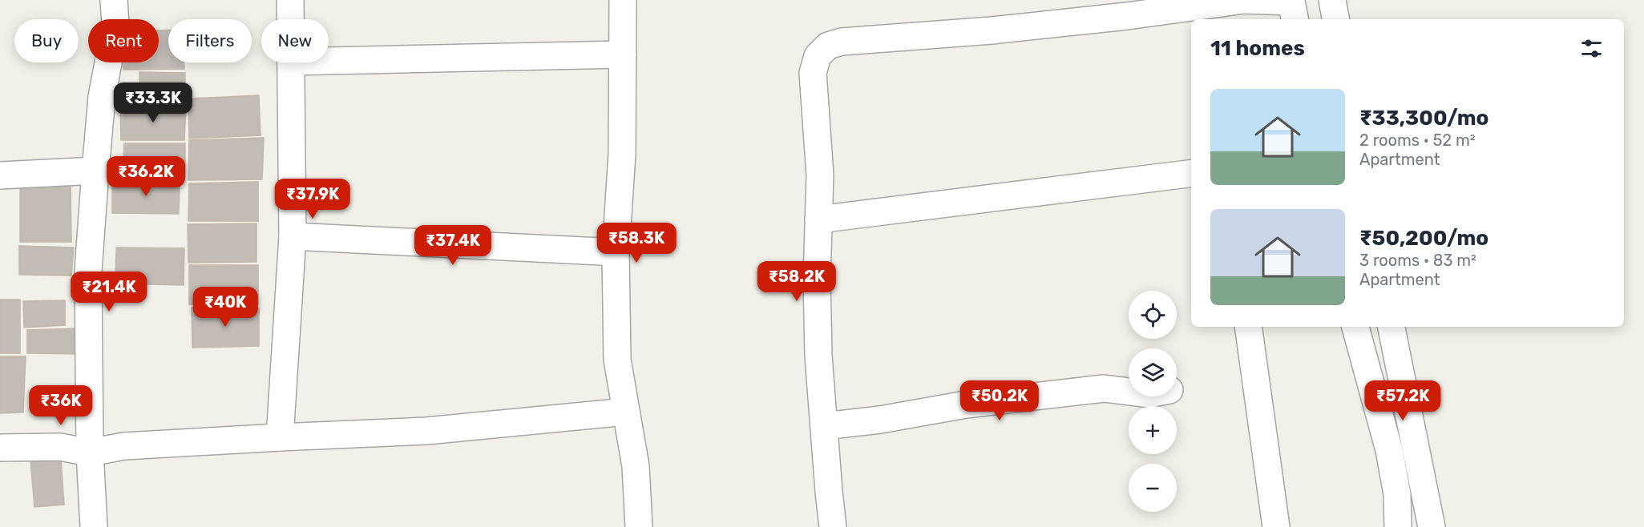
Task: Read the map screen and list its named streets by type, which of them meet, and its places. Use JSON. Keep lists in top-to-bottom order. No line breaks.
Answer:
{"page":{"chip":["Buy","Rent","Filters","New"],"heading":"11 homes","list":[{"name":"₹33,300/mo","note":"2 rooms · 52 m² · Apartment"},{"name":"₹50,200/mo","note":"3 rooms · 83 m² · Apartment"}],"price":["₹33.3K","₹36.2K","₹37.9K","₹58.3K","₹37.4K","₹58.2K","₹21.4K","₹40K","₹50.2K","₹57.2K","₹36K"],"map_buttons":["+","−"]}}
